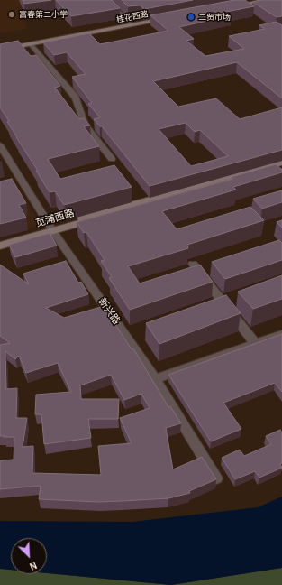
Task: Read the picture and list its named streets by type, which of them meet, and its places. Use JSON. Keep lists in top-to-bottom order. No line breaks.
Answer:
{"streets":{"main road":["桂花西路","苋浦西路"],"street":["新兴路"]},"crossings":[["苋浦西路","新兴路"]],"places":["富春第二小学","二贸市场"],"north":"bottom right"}
